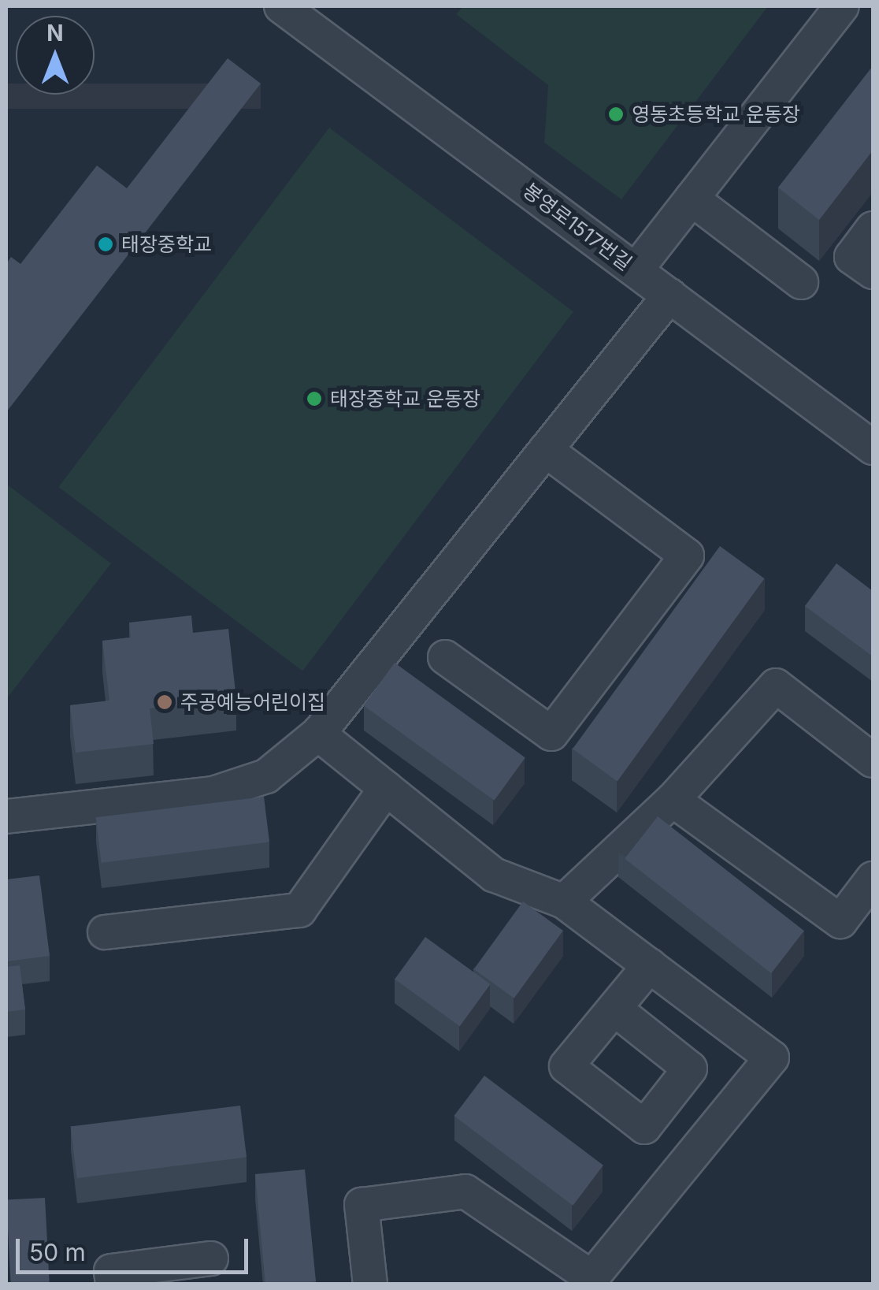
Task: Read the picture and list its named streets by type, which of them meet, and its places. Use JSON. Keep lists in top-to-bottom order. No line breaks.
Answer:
{"streets":{"street":["봉영로1517번길"]},"places":["영동초등학교 운동장","태장중학교","태장중학교 운동장","주공예능어린이집"],"scale_bar":"50 m","north":"top"}
